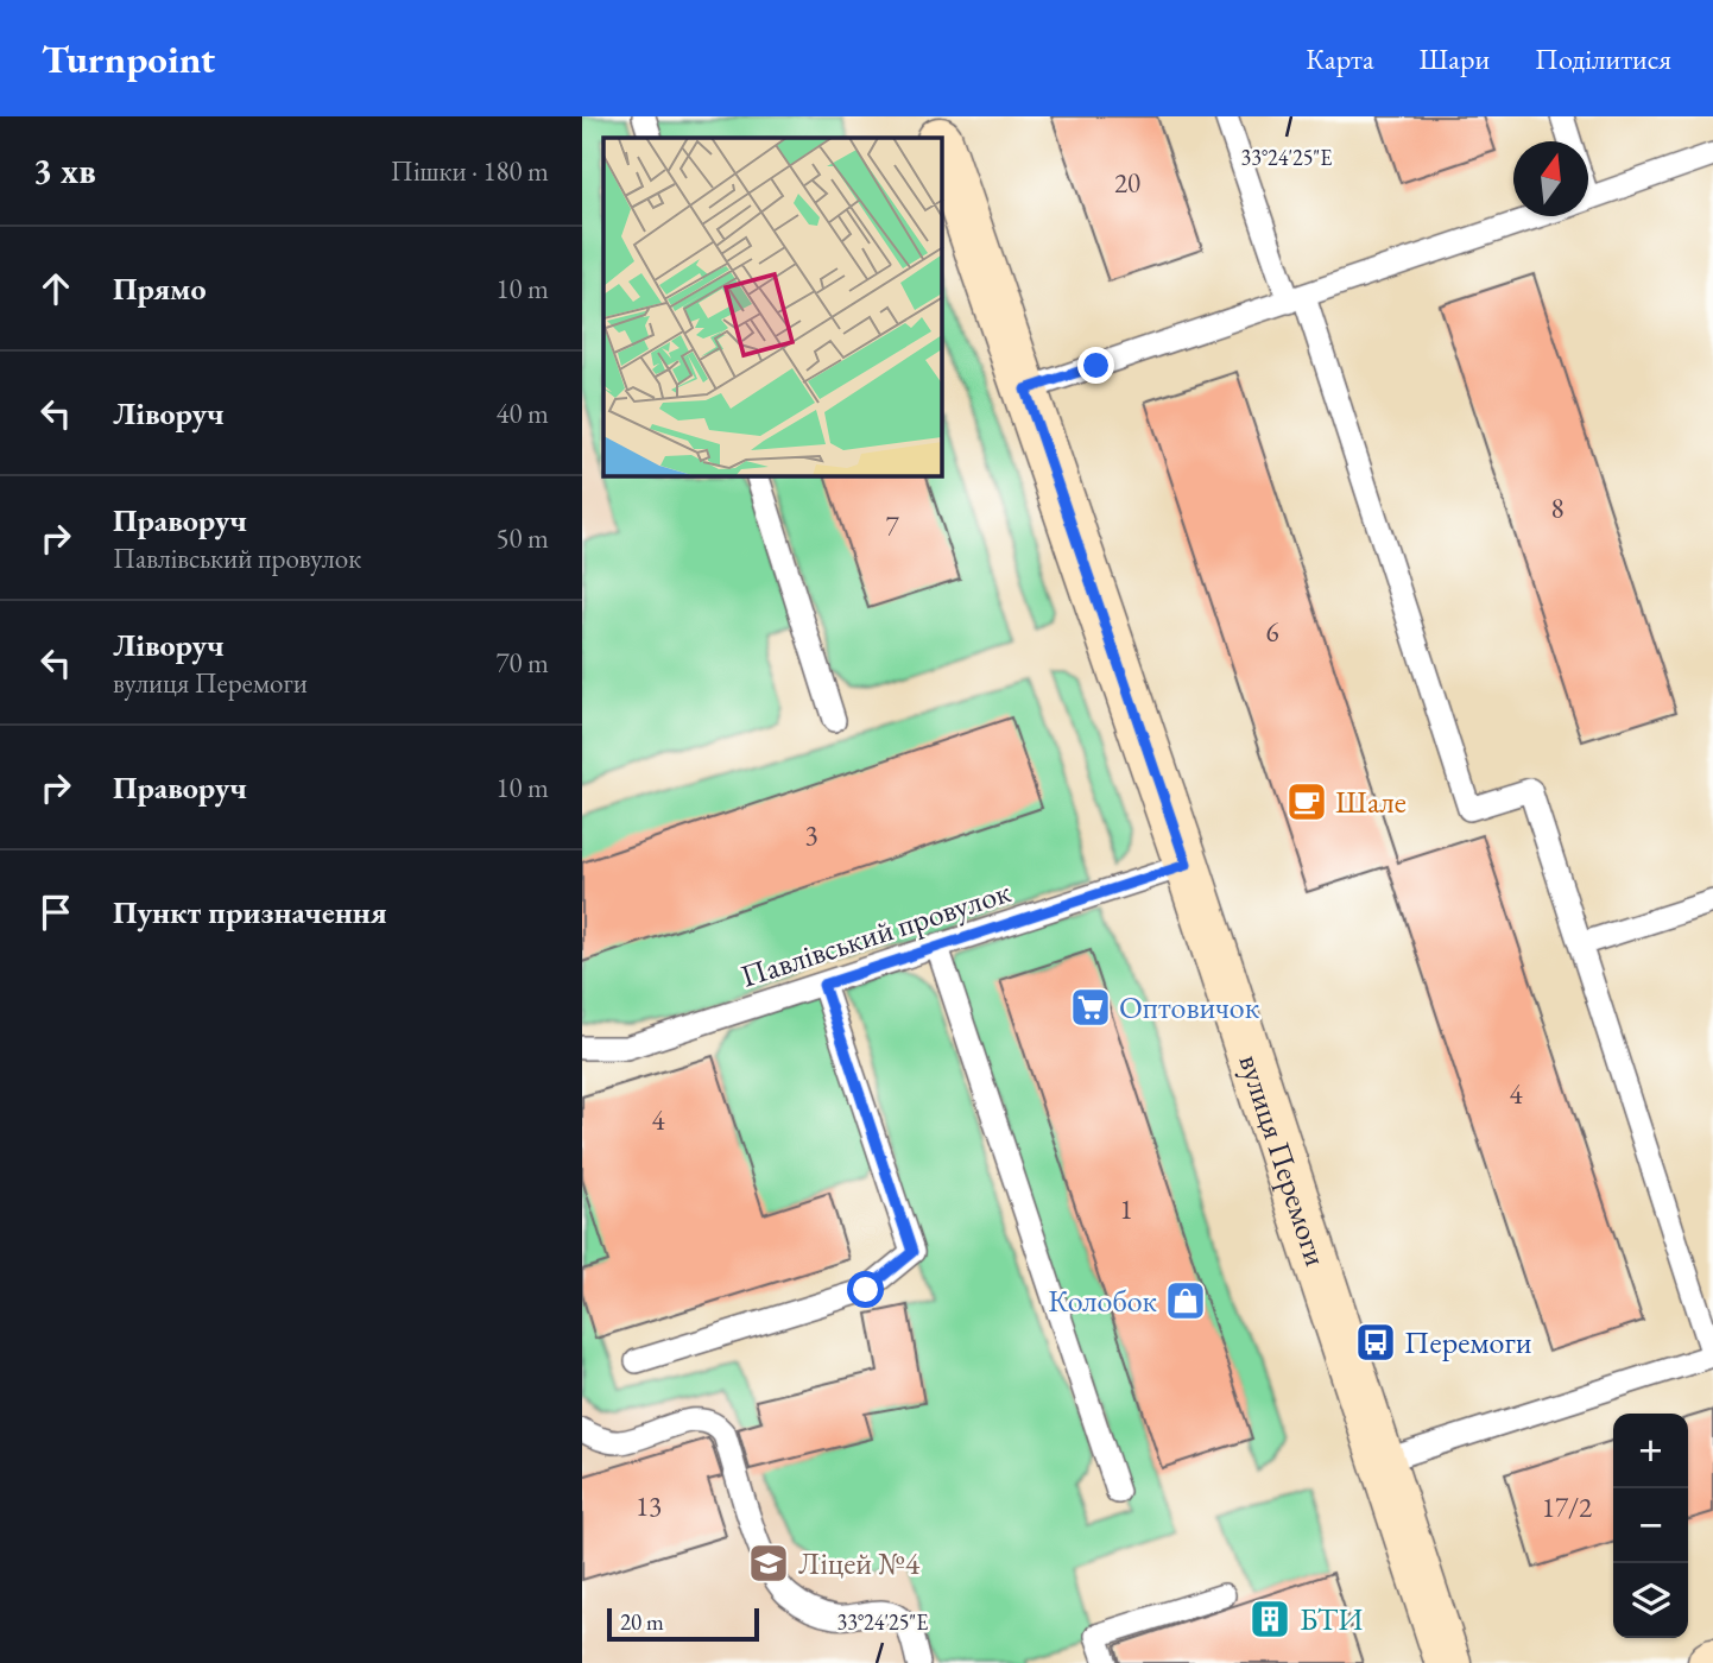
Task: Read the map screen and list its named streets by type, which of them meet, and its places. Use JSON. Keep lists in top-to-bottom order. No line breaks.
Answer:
{"streets":{"main road":["вулиця Перемоги"],"lane":["Павлівський провулок"]},"crossings":[["Павлівський провулок","вулиця Перемоги"]],"places":{"cafe":["Шале"],"supermarket":["Оптовичок"],"shop":["Колобок"],"bus stop":["Перемоги"],"school or university":["Ліцей №4"],"building":["БТИ"]},"house_numbers":["20","8","7","6","3","4","4","1","13","17/2"],"scale_bar":"20 m","north":"top","page":{"header":"Turnpoint","nav":["Карта","Шари","Поділитися"],"heading":["3 хв","Пішки · 180 m"],"list":[["Прямо","10 m"],["Ліворуч","40 m"],["Праворуч","Павлівський провулок","50 m"],["Ліворуч","вулиця Перемоги","70 m"],["Праворуч","10 m"],"Пункт призначення"],"map_buttons":["+","−"],"scale":"20 m"},"coordinates":["33°24'25\"E"]}
